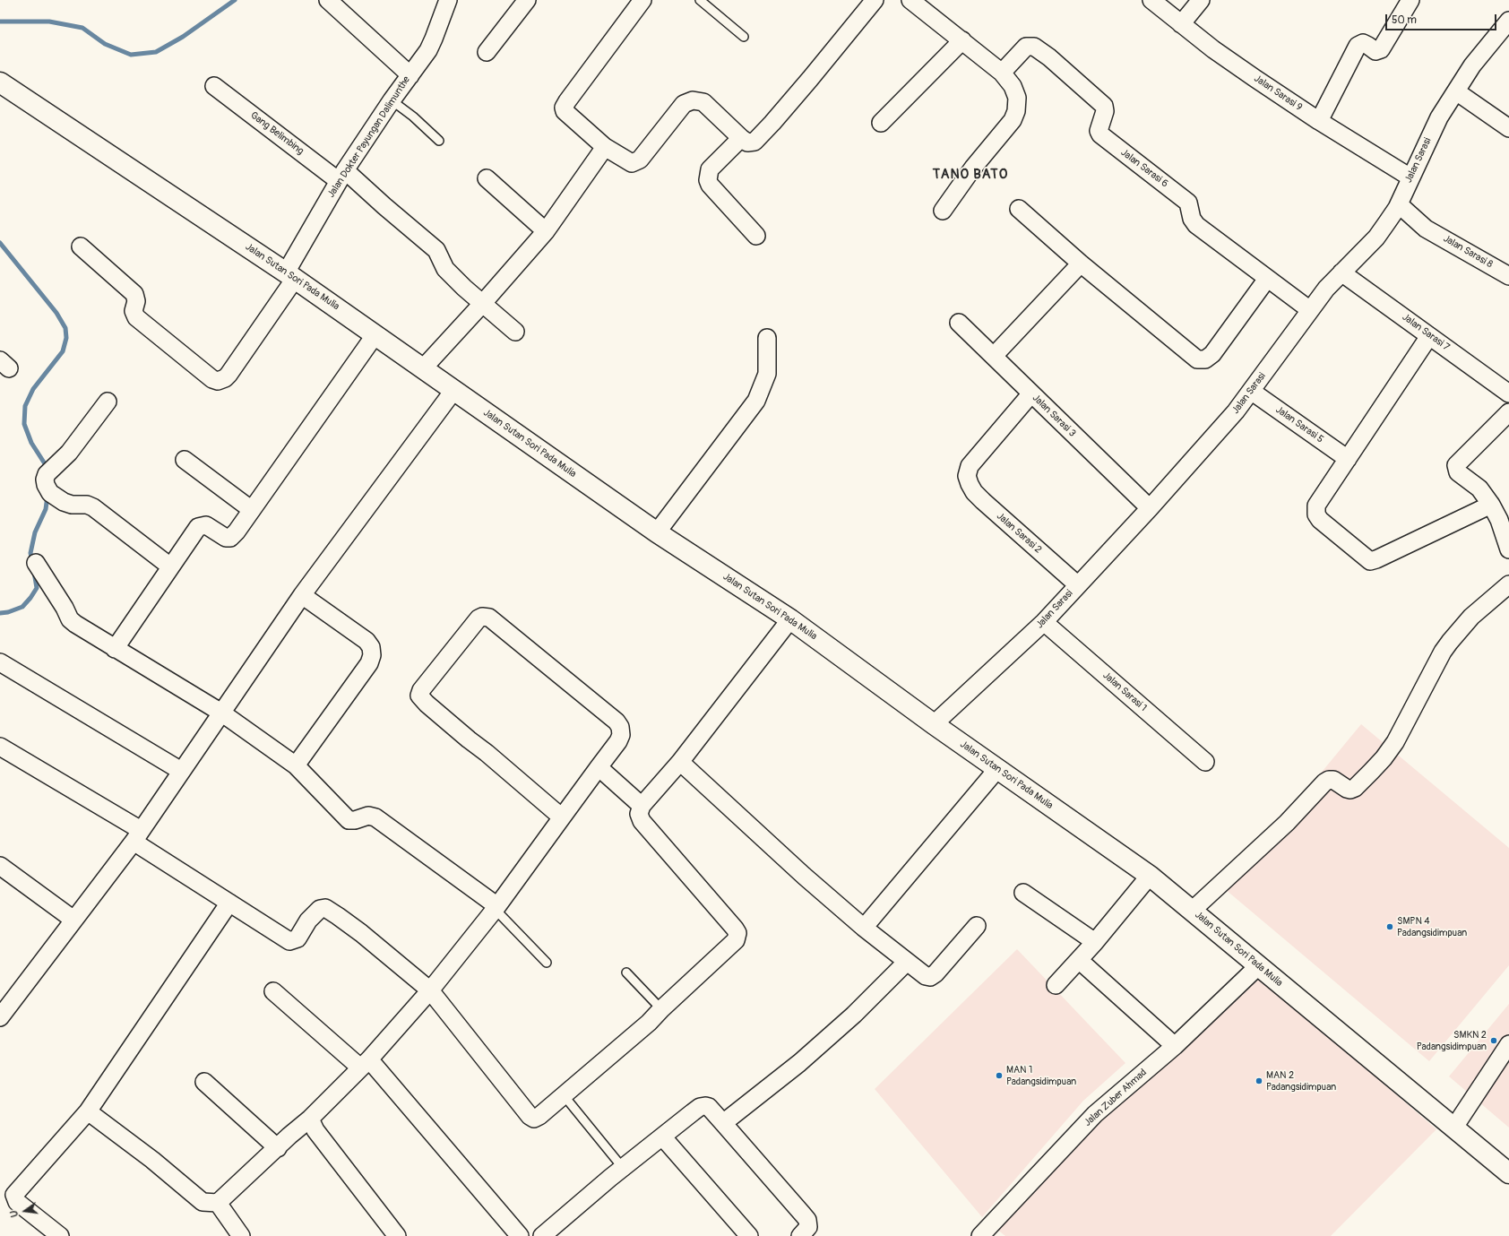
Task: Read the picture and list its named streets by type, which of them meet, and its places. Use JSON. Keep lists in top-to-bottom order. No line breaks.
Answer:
{"streets":{"street":["Jalan Sarasi 9","Gang Belimbing","Jalan Dokter Payungan Dalimunthe","Jalan Sarasi","Jalan Sarasi 6","Jalan Sarasi 8","Jalan Sutan Sori Pada Mulia","Jalan Sarasi 7","Jalan Sarasi 3","Jalan Sarasi 5","Jalan Sarasi 2","Jalan Sarasi 1","Jalan Zuber Ahmad"]},"crossings":[["Jalan Sarasi 9","Jalan Sarasi"],["Gang Belimbing","Jalan Dokter Payungan Dalimunthe"],["Jalan Dokter Payungan Dalimunthe","Jalan Sutan Sori Pada Mulia"],["Jalan Sarasi","Jalan Sarasi 6"],["Jalan Sarasi","Jalan Sarasi 8"],["Jalan Sarasi","Jalan Sutan Sori Pada Mulia"],["Jalan Sarasi","Jalan Sarasi 7"],["Jalan Sarasi","Jalan Sarasi 3"],["Jalan Sarasi","Jalan Sarasi 5"],["Jalan Sarasi","Jalan Sarasi 2"],["Jalan Sarasi","Jalan Sarasi 1"],["Jalan Sutan Sori Pada Mulia","Jalan Zuber Ahmad"],["Jalan Sarasi 3","Jalan Sarasi 2"]],"districts":["TANO BATO"],"places":["SMPN 4 Padangsidimpuan","SMKN 2 Padangsidimpuan","MAN 1 Padangsidimpuan","MAN 2 Padangsidimpuan"],"scale_bar":"50 m","north":"left"}
